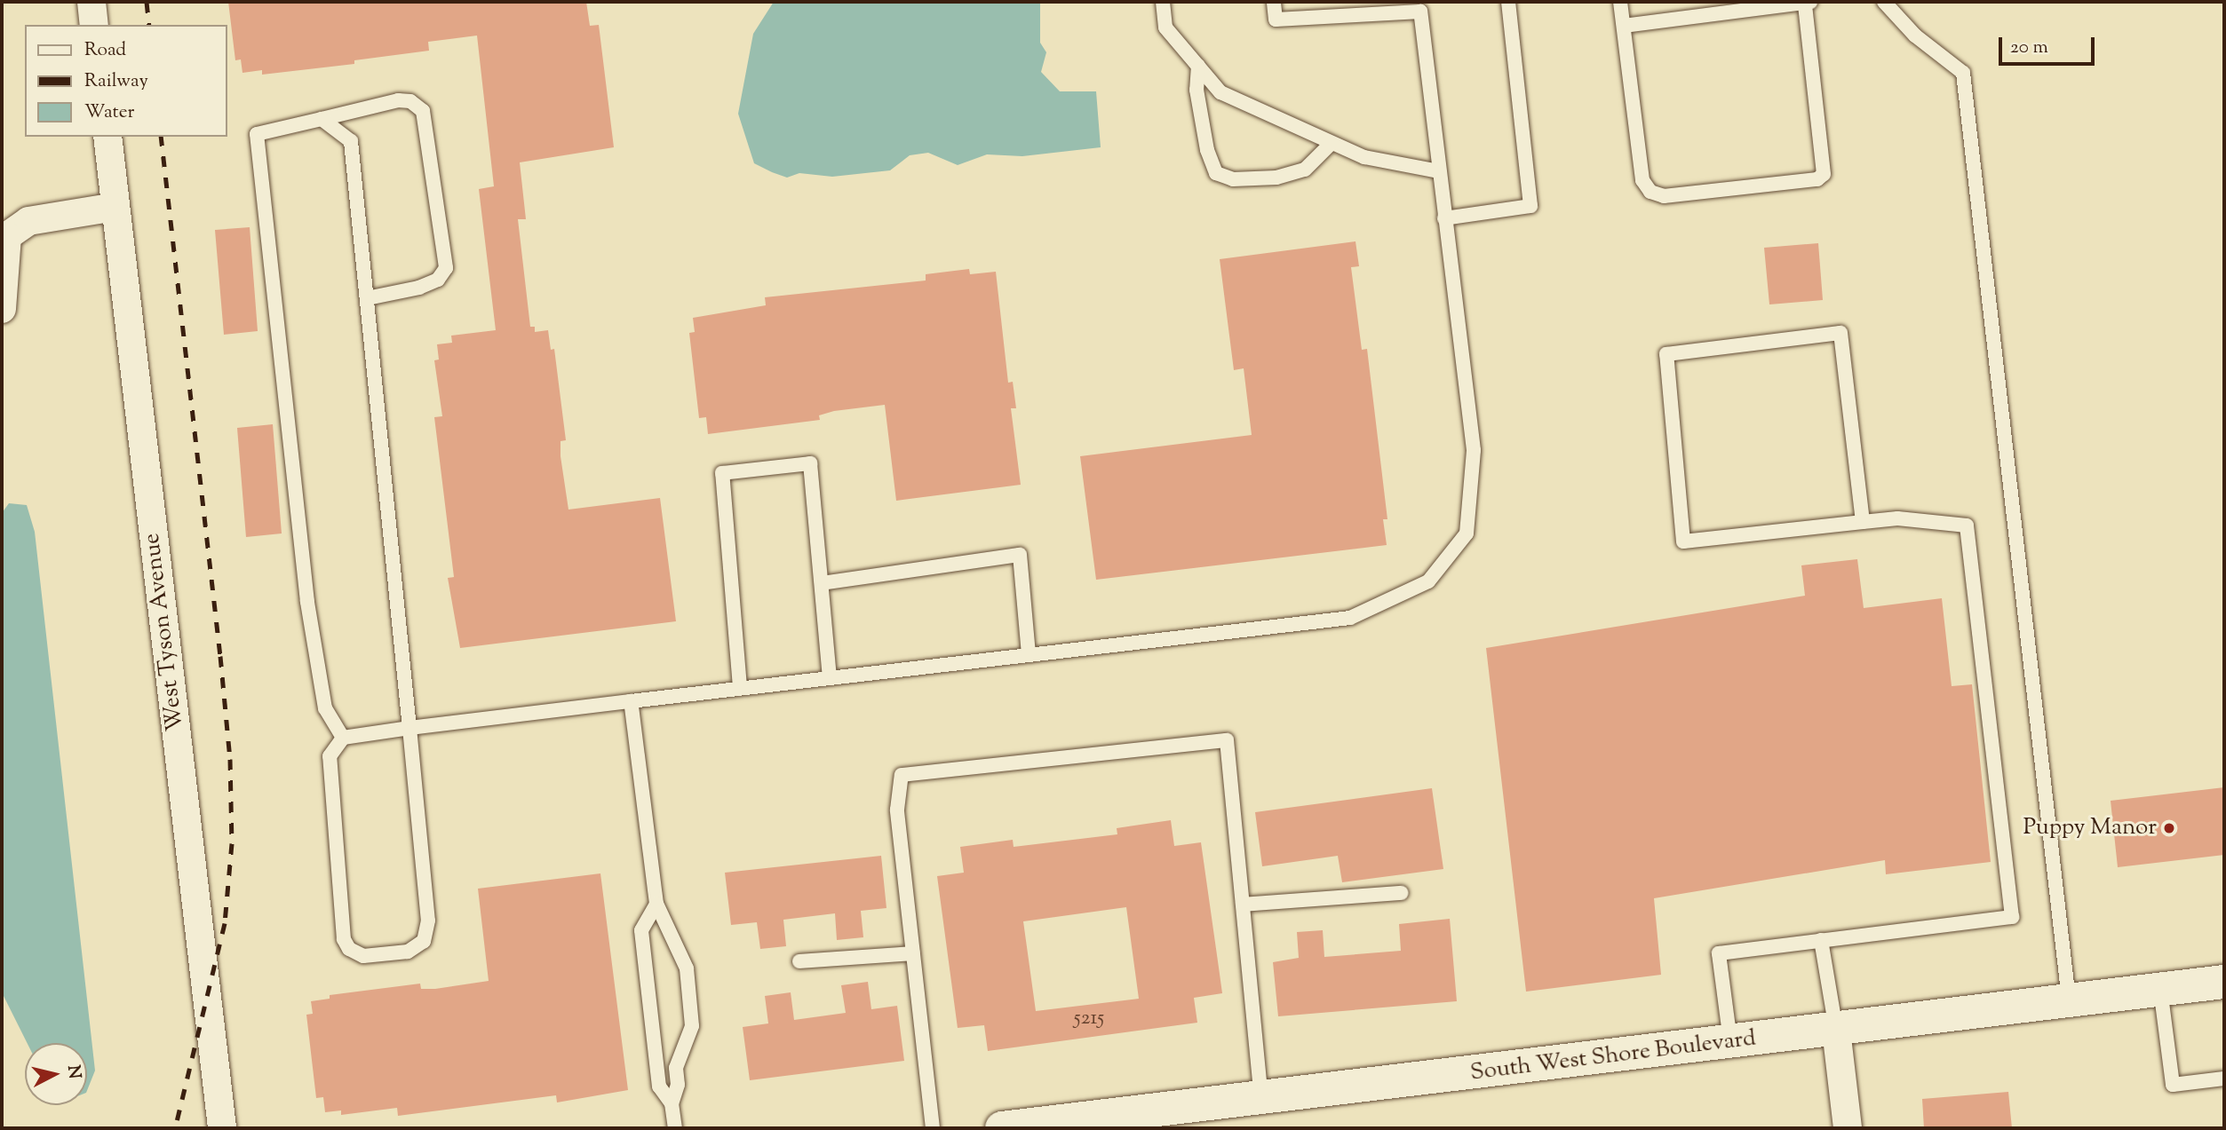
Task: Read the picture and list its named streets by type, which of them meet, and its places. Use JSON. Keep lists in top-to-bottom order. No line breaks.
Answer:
{"streets":{"street":["West Tyson Avenue","South West Shore Boulevard"]},"places":["Puppy Manor"],"house_numbers":["5215"],"legend":["Road","Railway","Water"],"scale_bar":"20 m","north":"right"}
